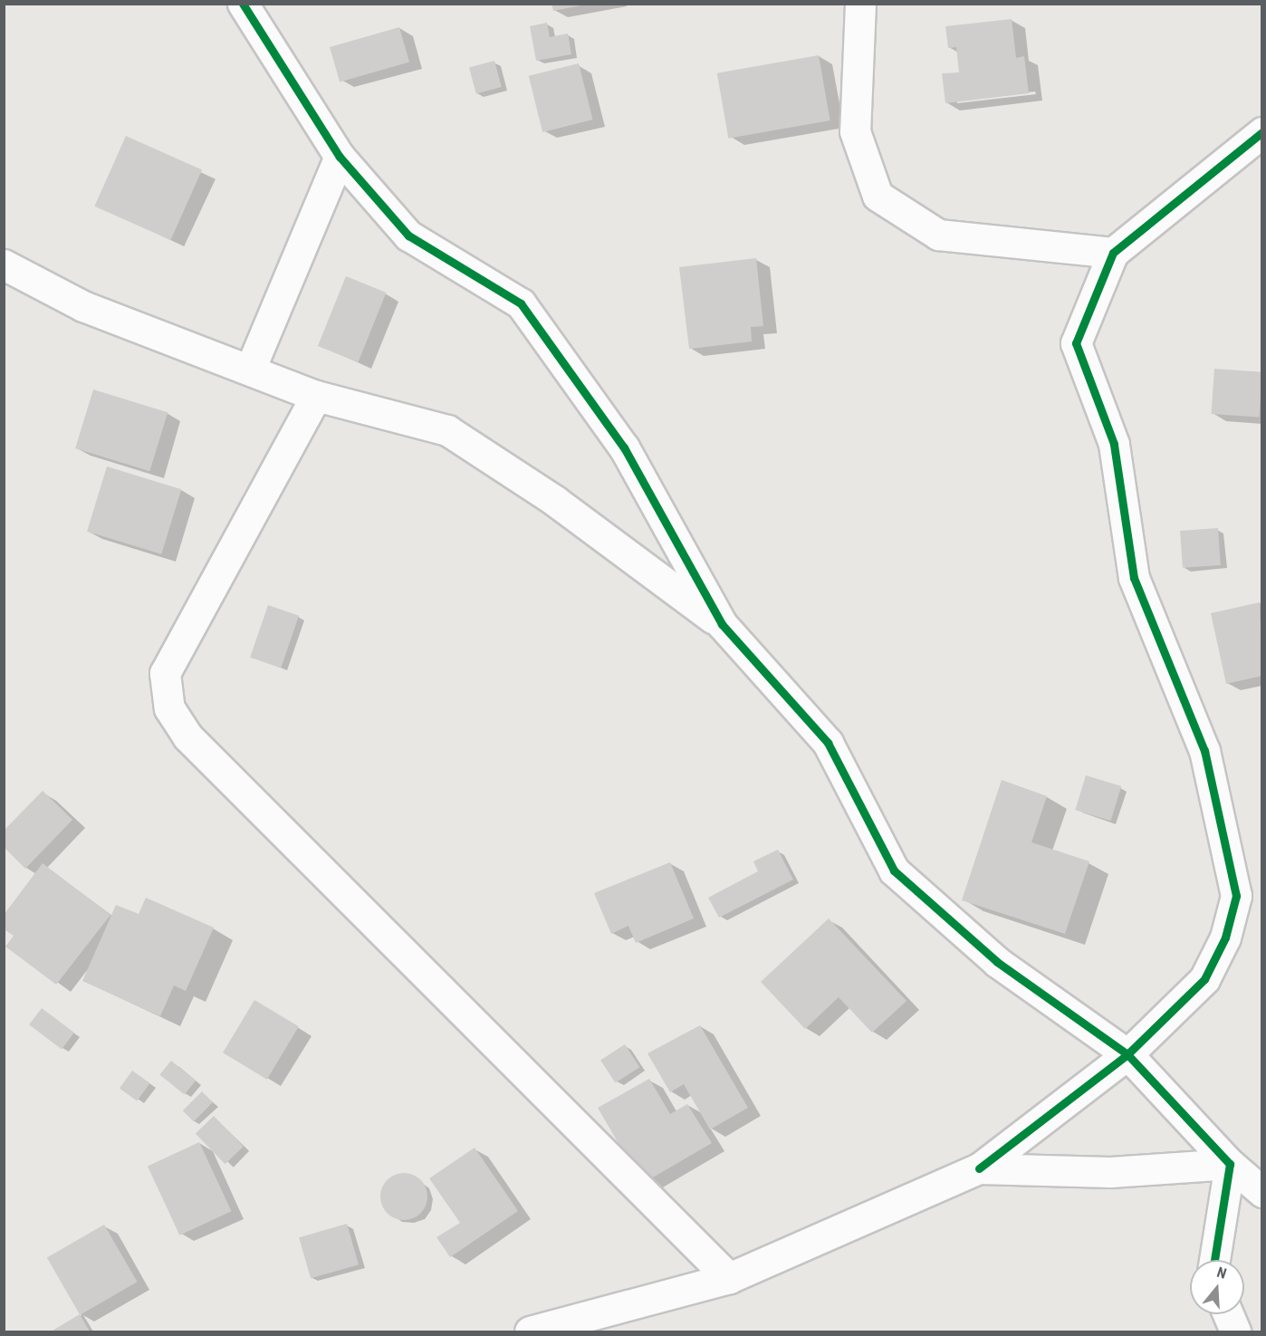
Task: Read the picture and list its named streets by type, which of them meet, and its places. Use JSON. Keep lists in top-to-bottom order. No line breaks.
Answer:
{"north":"top"}
